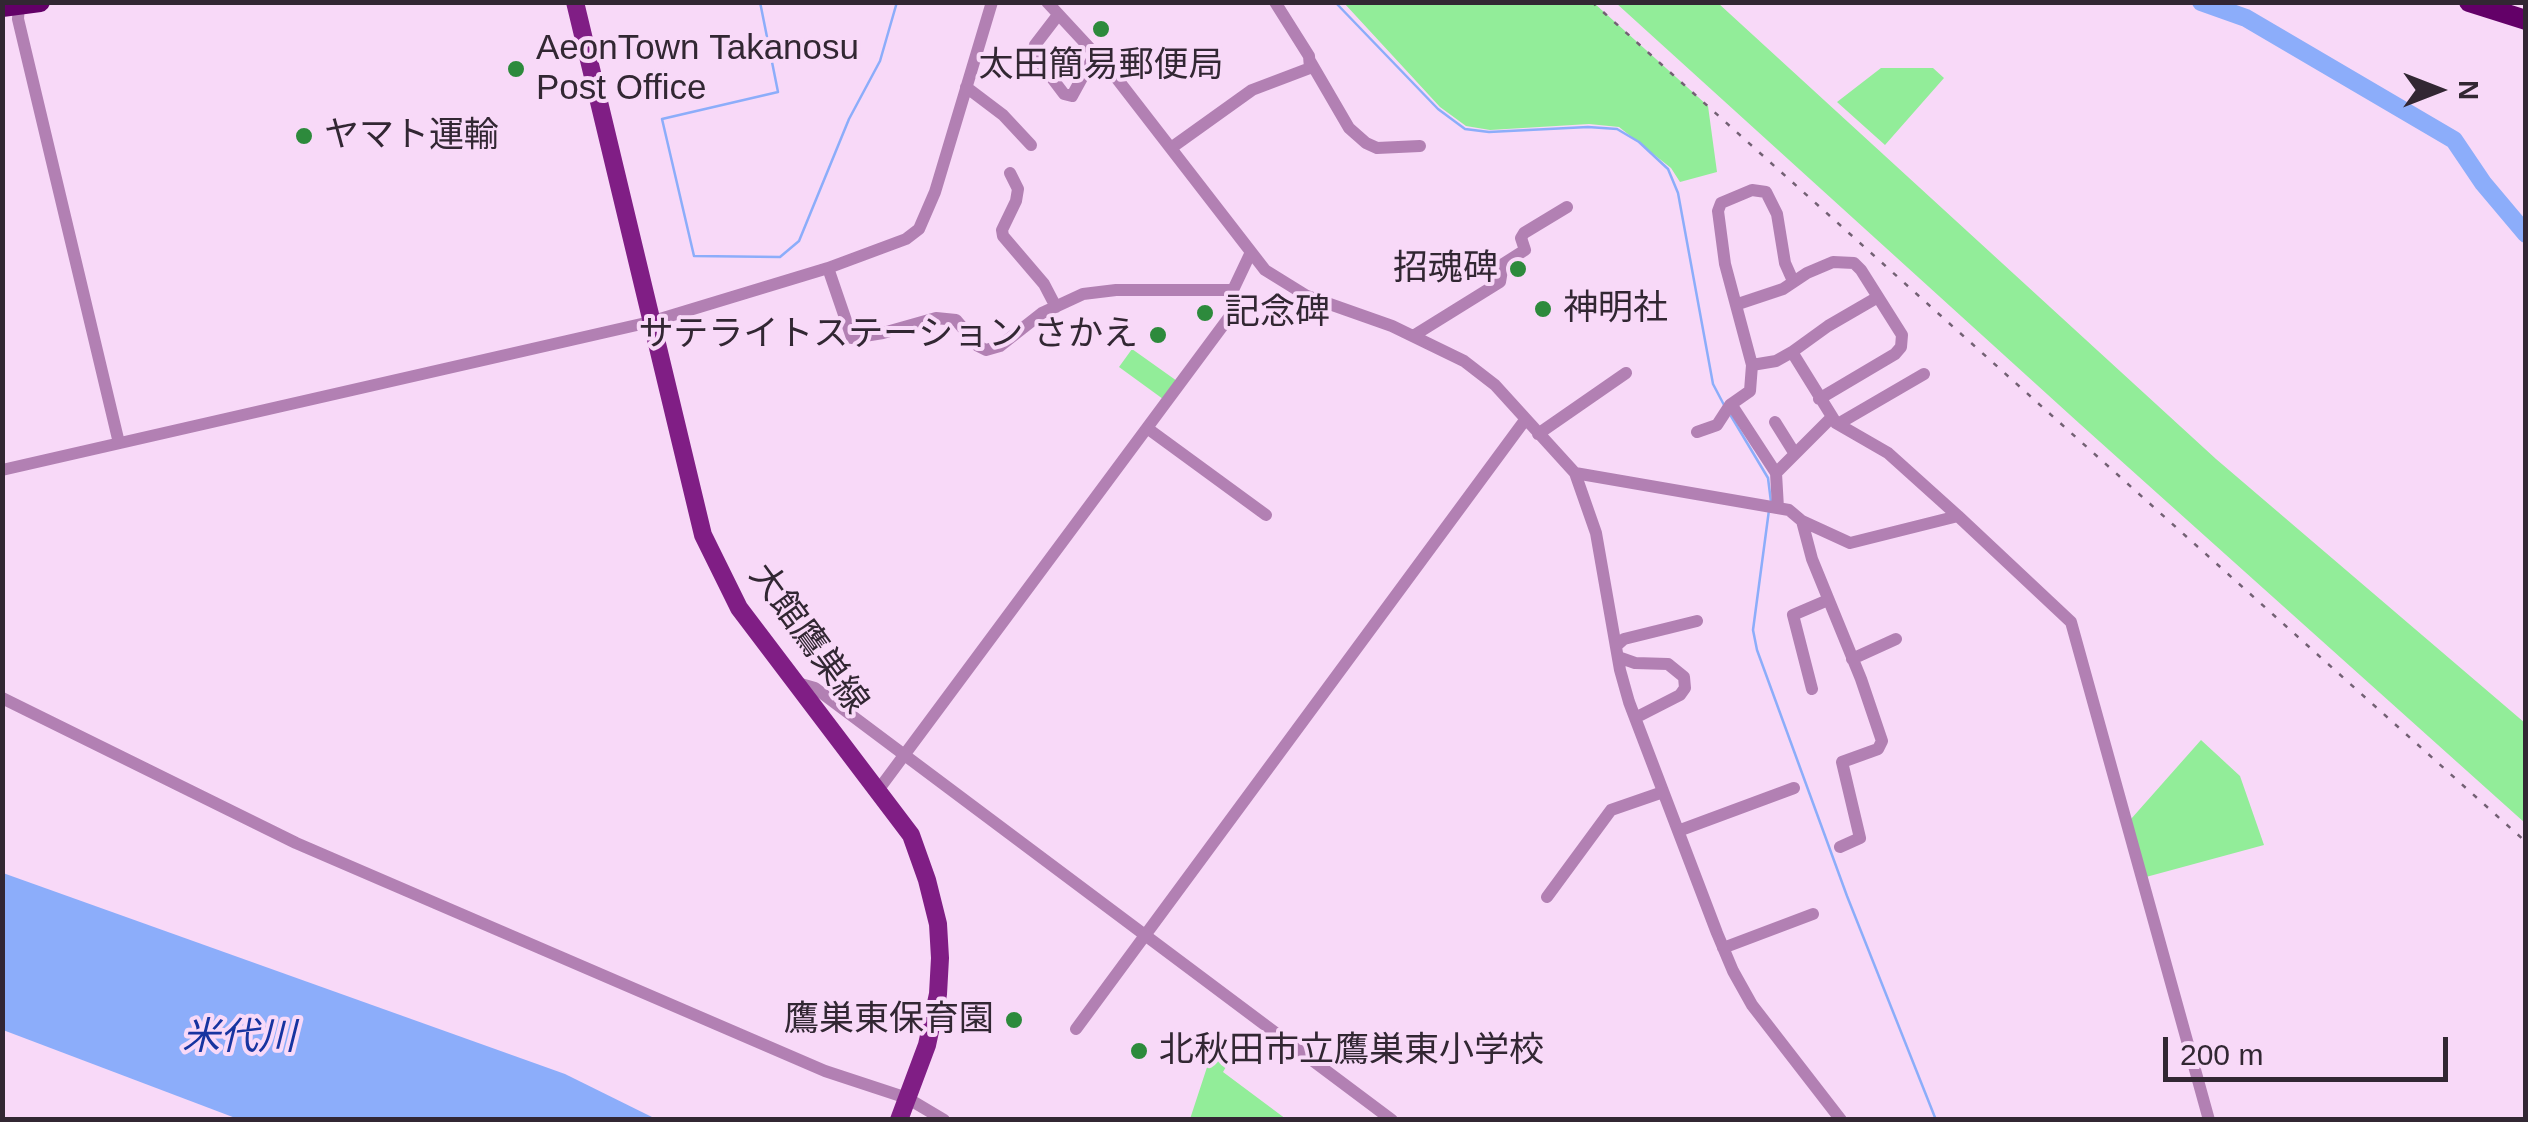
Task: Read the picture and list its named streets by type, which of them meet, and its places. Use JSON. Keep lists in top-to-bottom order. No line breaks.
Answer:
{"streets":{"main road":["大館鷹巣線"]},"water":["米代川"],"places":["太田簡易郵便局","AeonTown Takanosu Post Office","ヤマト運輸","招魂碑","神明社","記念碑","サテライトステーション さかえ","鷹巣東保育園","北秋田市立鷹巣東小学校"],"scale_bar":"200 m","north":"right"}
